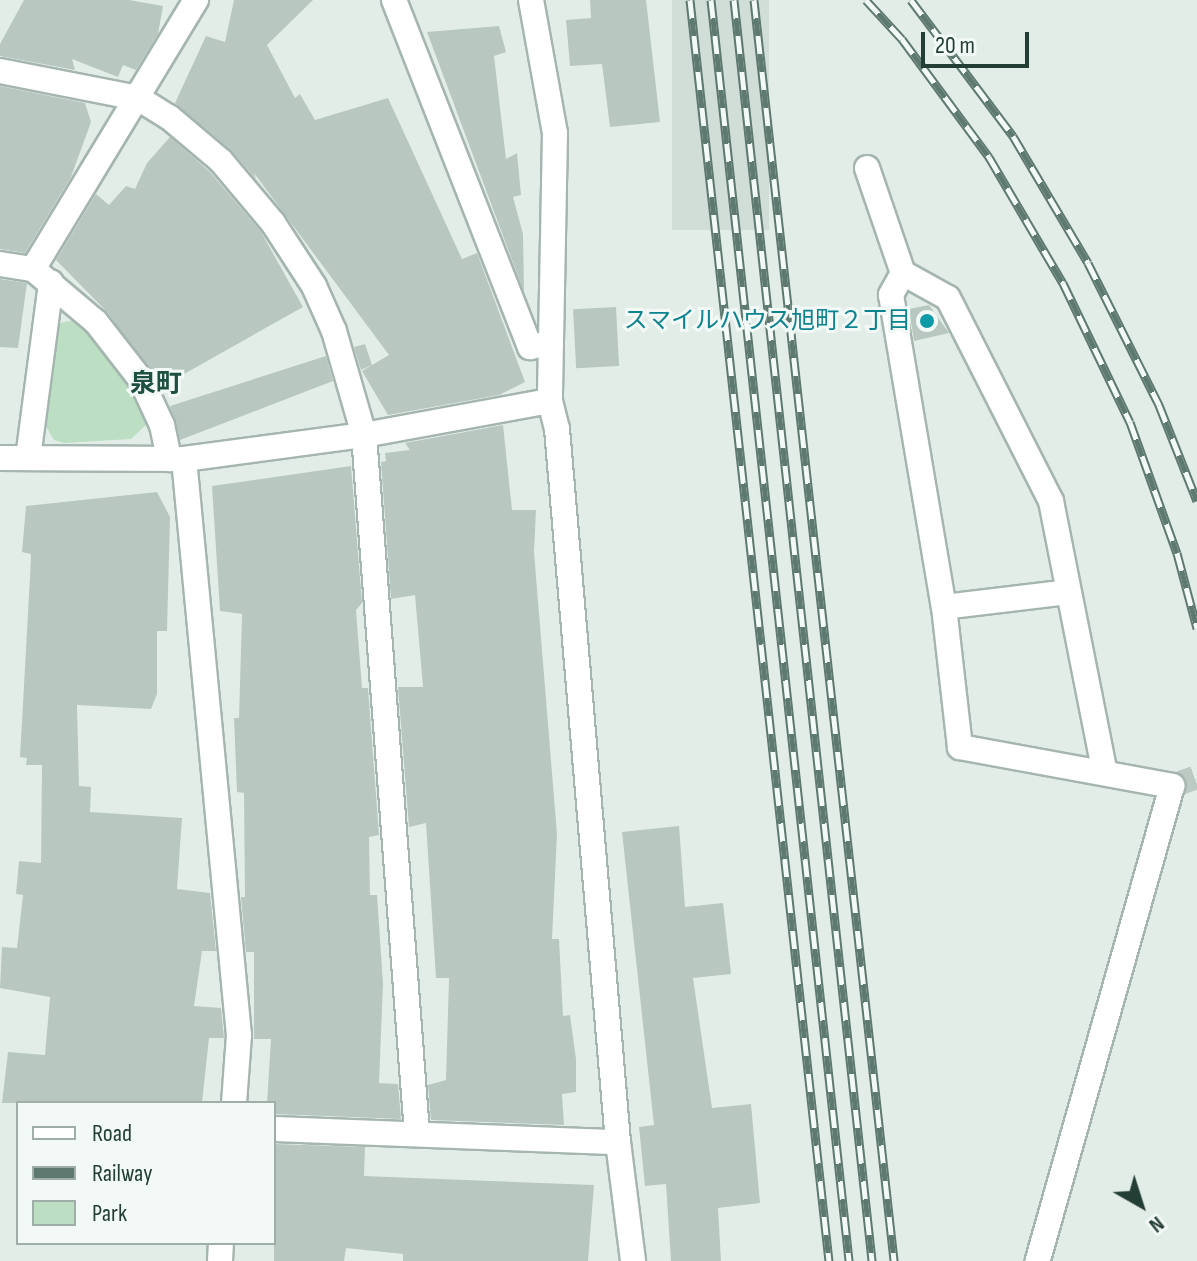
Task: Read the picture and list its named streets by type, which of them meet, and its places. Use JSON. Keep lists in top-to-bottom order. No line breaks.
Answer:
{"districts":["泉町"],"places":["スマイルハウス旭町２丁目"],"legend":["Road","Railway","Park"],"scale_bar":"20 m","north":"bottom right"}
